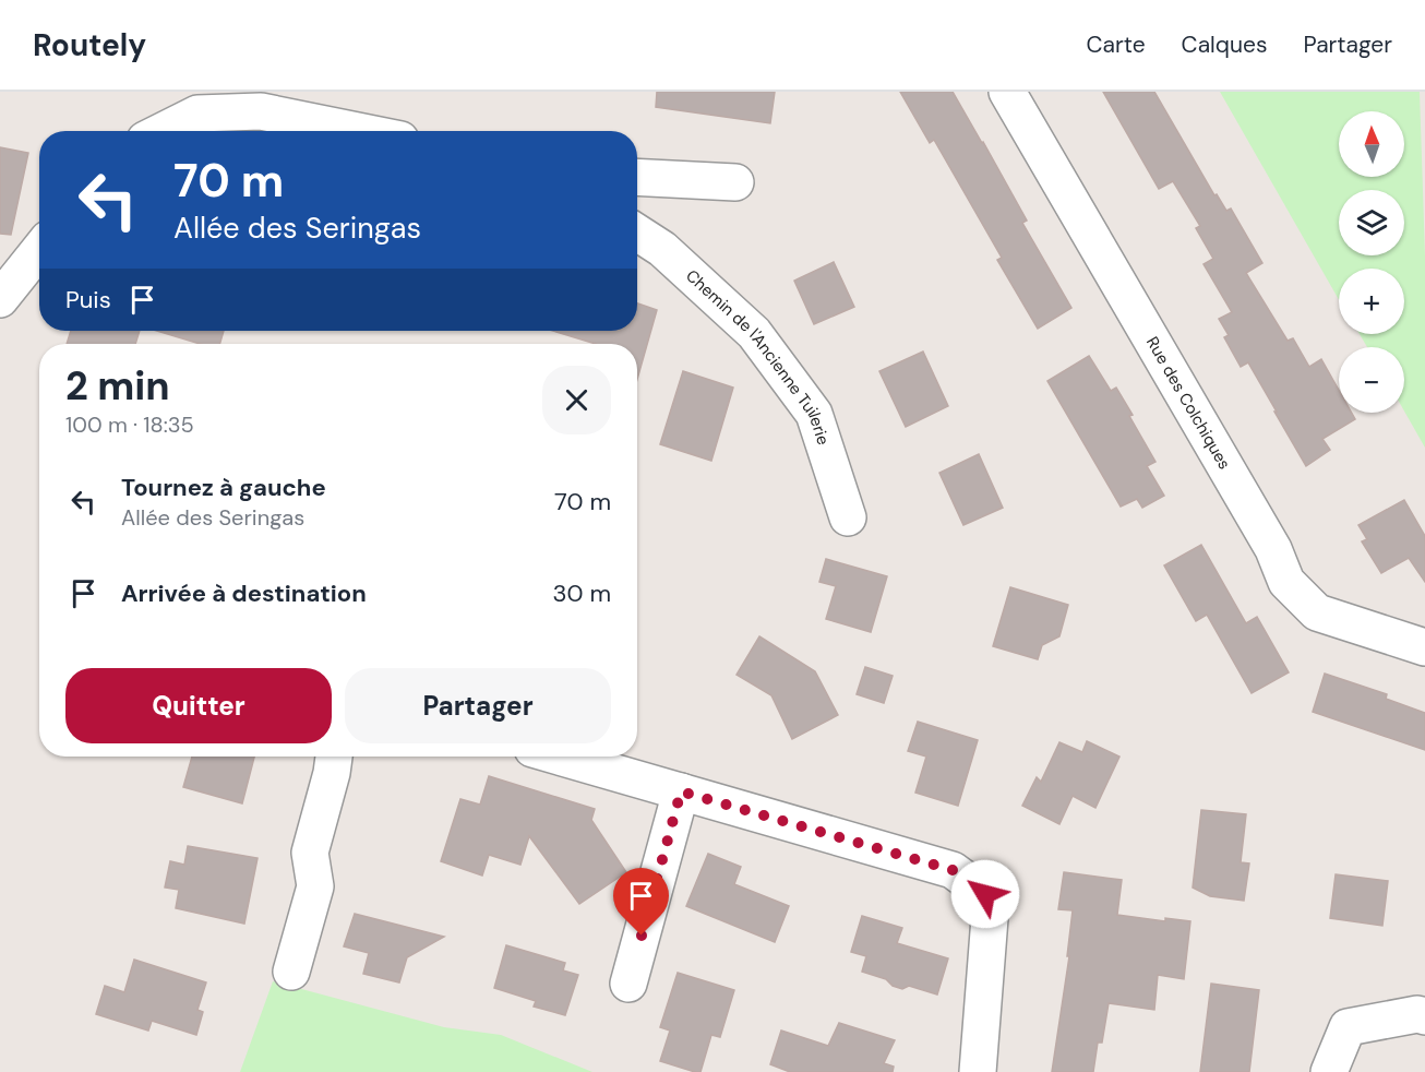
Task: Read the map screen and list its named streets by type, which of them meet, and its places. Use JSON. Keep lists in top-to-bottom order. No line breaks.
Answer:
{"streets":{"street":["Chemin de l'Ancienne Tuilerie","Rue des Colchiques"]},"north":"top","page":{"header":"Routely","nav":["Carte","Calques","Partager"],"map_buttons":["+","−"],"turn":["70 m","Allée des Seringas"],"then":"Puis","heading":["2 min","100 m · 18:35"],"list":[{"name":"Tournez à gauche","note":"Allée des Seringas","value":"70 m"},{"name":"Arrivée à destination","value":"30 m"}],"buttons":["Quitter","Partager"]}}
